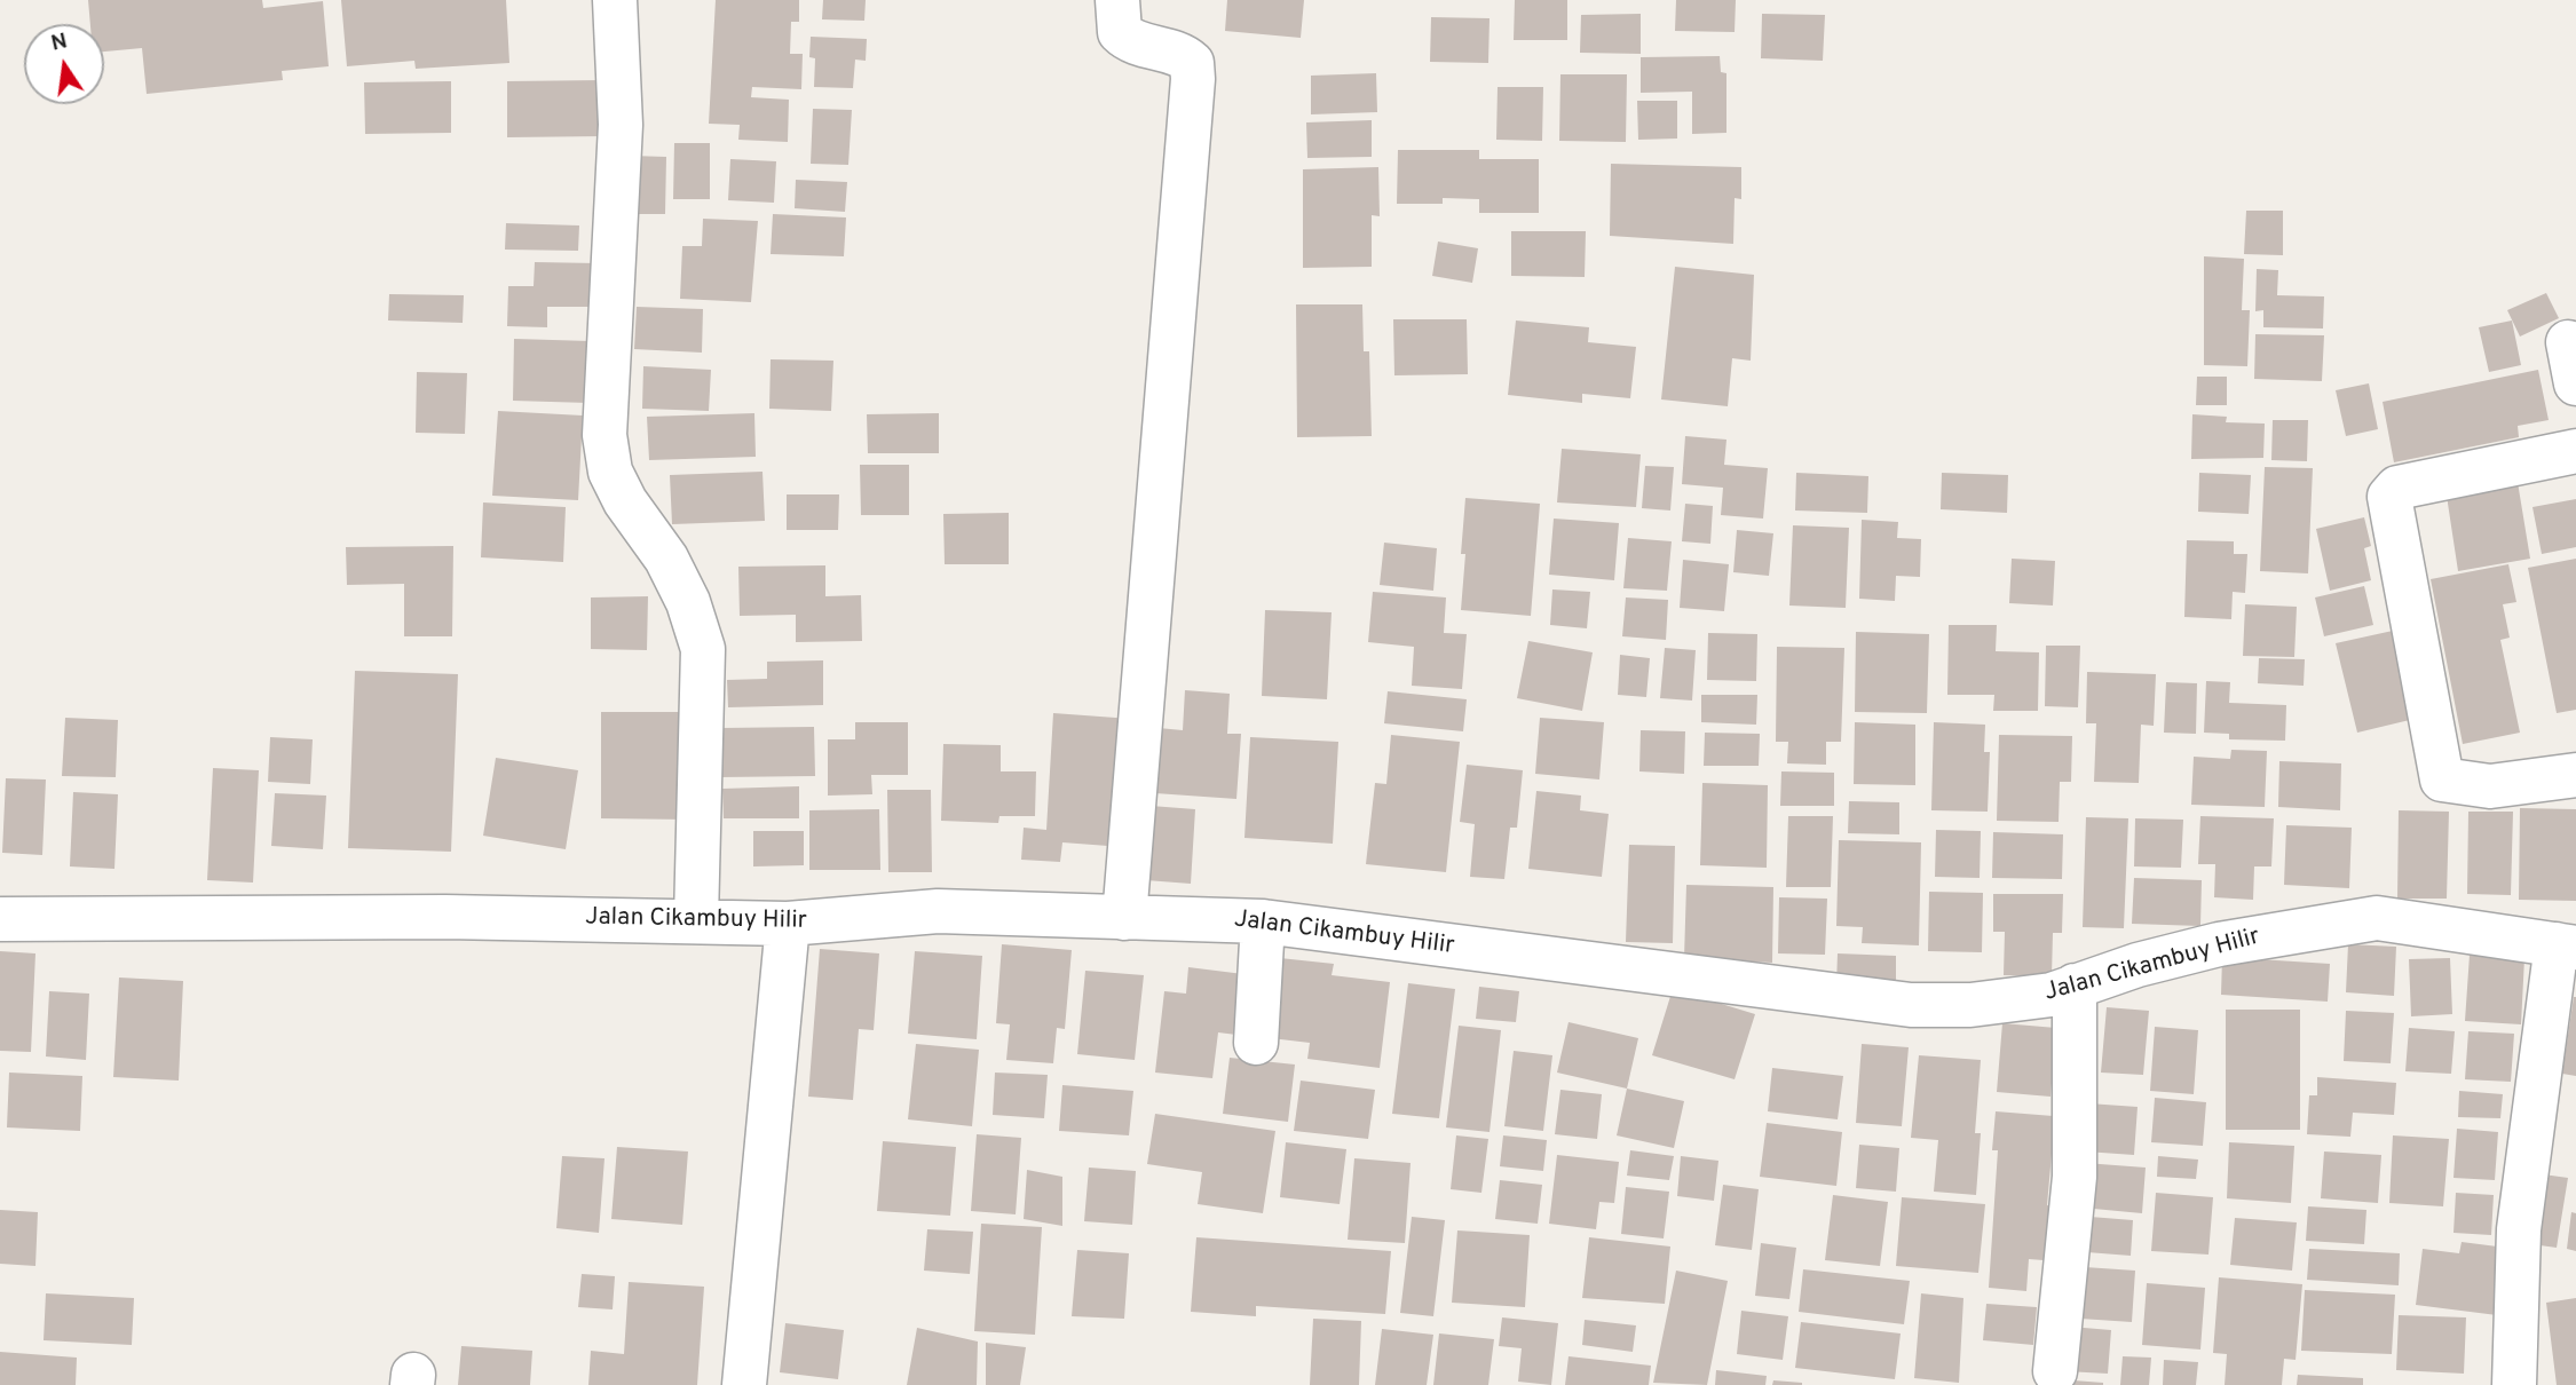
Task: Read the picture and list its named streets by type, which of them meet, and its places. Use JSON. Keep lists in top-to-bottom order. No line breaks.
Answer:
{"streets":{"street":["Jalan Cikambuy Hilir"]},"north":"top"}
